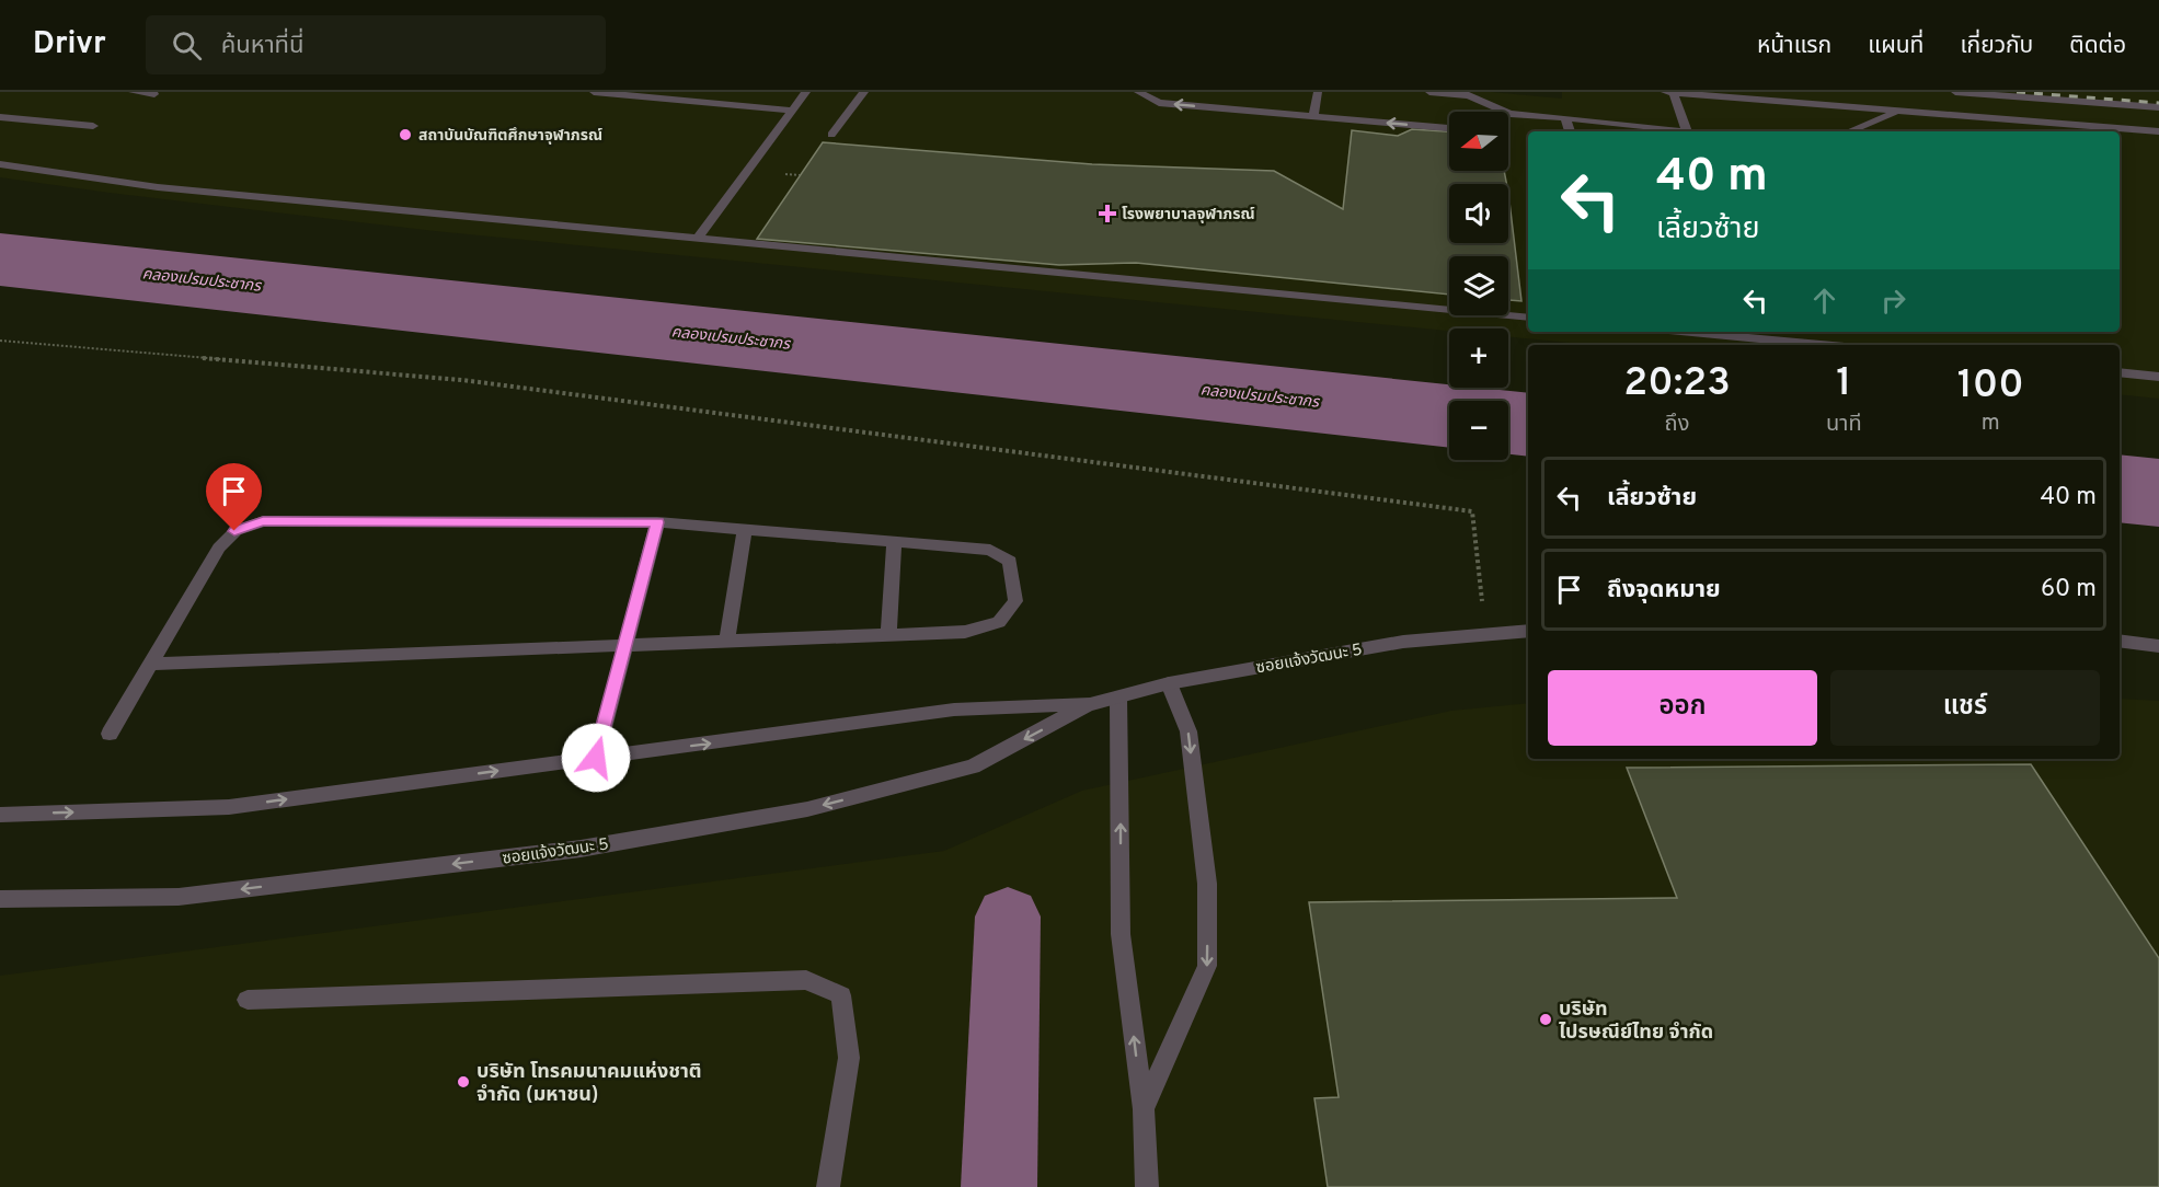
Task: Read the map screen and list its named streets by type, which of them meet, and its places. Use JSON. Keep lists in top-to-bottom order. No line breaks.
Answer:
{"streets":{"street":["ซอยแจ้งวัฒนะ 5"]},"water":["คลองเปรมประชากร"],"places":{"other":["สถาบันบัณฑิตศึกษาจุฬาภรณ์","บริษัท ไปรษณีย์ไทย จำกัด","บริษัท โทรคมนาคมแห่งชาติ จำกัด (มหาชน)"],"health":["โรงพยาบาลจุฬาภรณ์"]},"north":"left","page":{"header":"Drivr","search":"ค้นหาที่นี่","nav":["หน้าแรก","แผนที่","เกี่ยวกับ","ติดต่อ"],"map_buttons":["+","−"],"turn":["40 m","เลี้ยวซ้าย"],"eta":["20:23","ถึง","1","นาที","100","m"],"list":[{"name":"เลี้ยวซ้าย","value":"40 m"},{"name":"ถึงจุดหมาย","value":"60 m"}],"buttons":["ออก","แชร์"]}}
